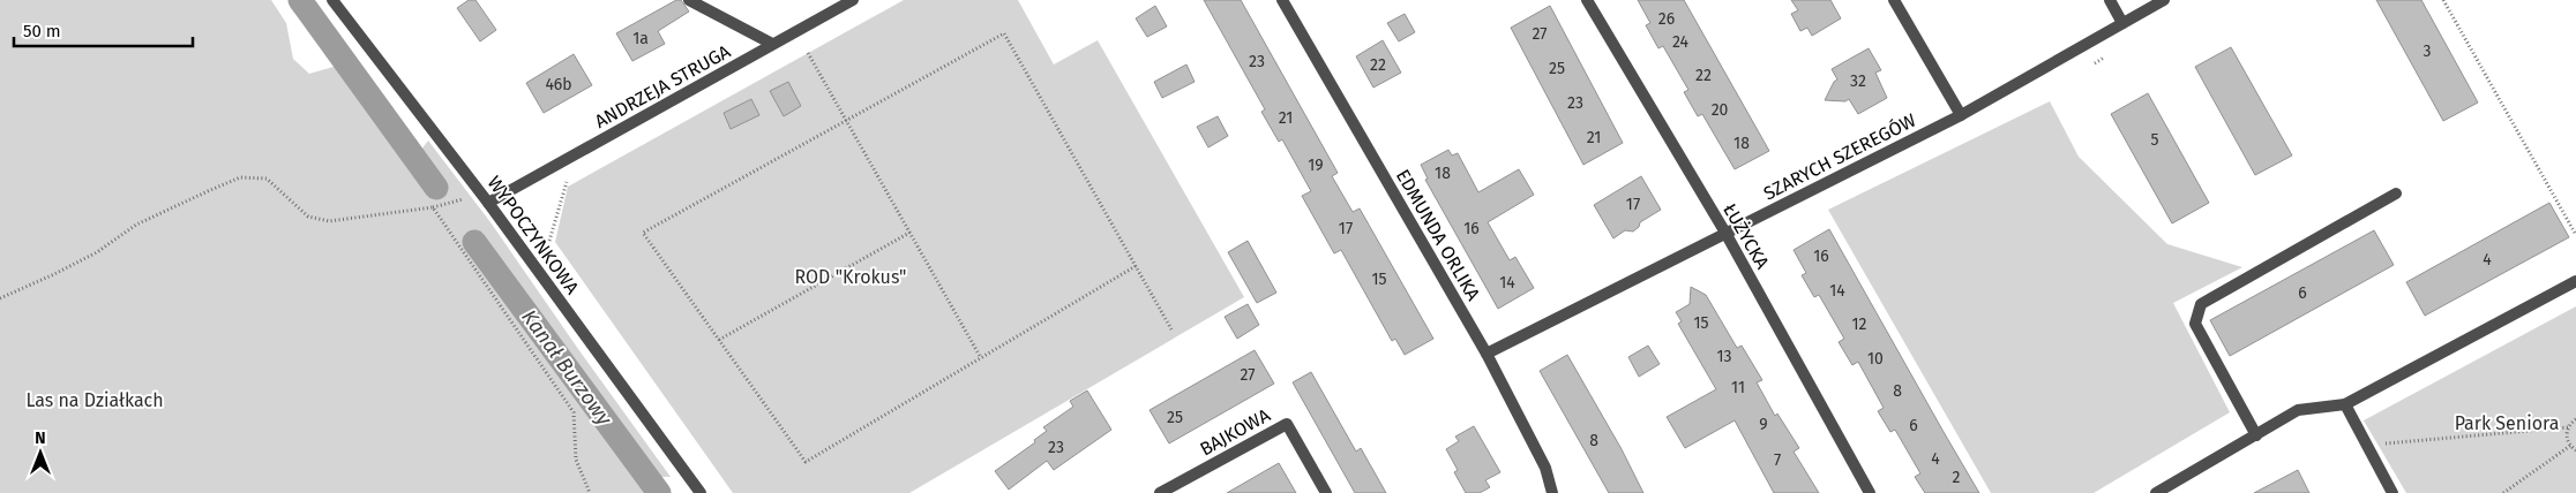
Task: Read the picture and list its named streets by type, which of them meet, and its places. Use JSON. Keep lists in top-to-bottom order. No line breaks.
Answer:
{"streets":{"street":["ANDRZEJA STRUGA","SZARYCH SZEREGÓW","WYPOCZYNKOWA","EDMUNDA ORLIKA","ŁUŻYCKA","BAJKOWA"]},"crossings":[["ANDRZEJA STRUGA","WYPOCZYNKOWA"],["SZARYCH SZEREGÓW","EDMUNDA ORLIKA"],["SZARYCH SZEREGÓW","ŁUŻYCKA"]],"water":["Kanał Burzowy"],"parks":["ROD \"Krokus\"","Las na Działkach","Park Seniora"],"house_numbers":["26","27","1a","24","3","23","22","25","22","32","46b","23","20","21","21","5","18","19","18","17","17","16","16","4","15","14","14","6","15","12","13","10","27","11","8","25","9","6","8","23","4","7","2"],"scale_bar":"50 m","north":"top"}
